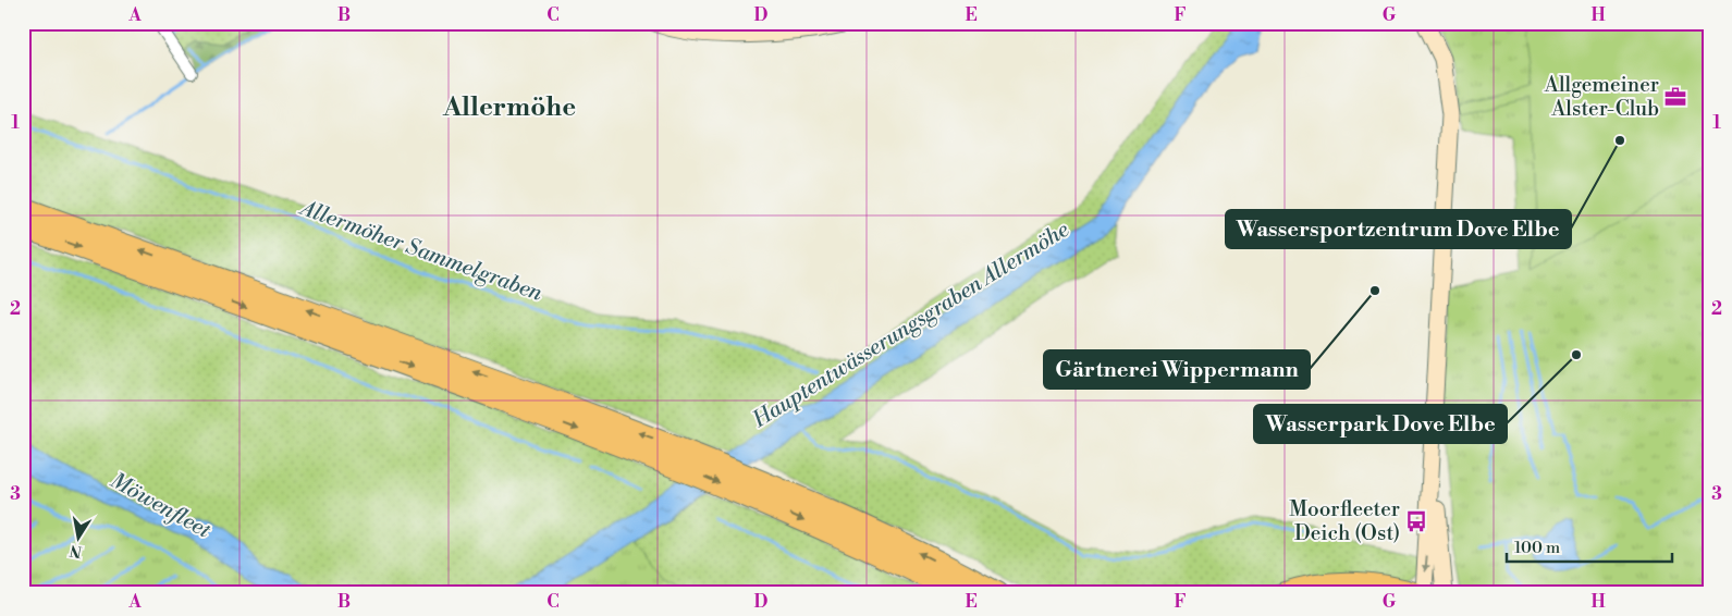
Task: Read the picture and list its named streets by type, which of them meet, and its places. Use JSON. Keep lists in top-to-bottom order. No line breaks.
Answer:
{"districts":["Allermöhe"],"water":["Allermöher Sammelgraben","Hauptentwässerungsgraben Allermöhe","Möwenfleet"],"places":{"office":["Allgemeiner Alster-Club"],"other":["Wassersportzentrum Dove Elbe","Gärtnerei Wippermann","Wasserpark Dove Elbe"],"bus stop":["Moorfleeter Deich (Ost)"]},"scale_bar":"100 m","north":"bottom","grid":{"columns":["A","B","C","D","E","F","G","H"],"rows":["1","2","3"]}}
